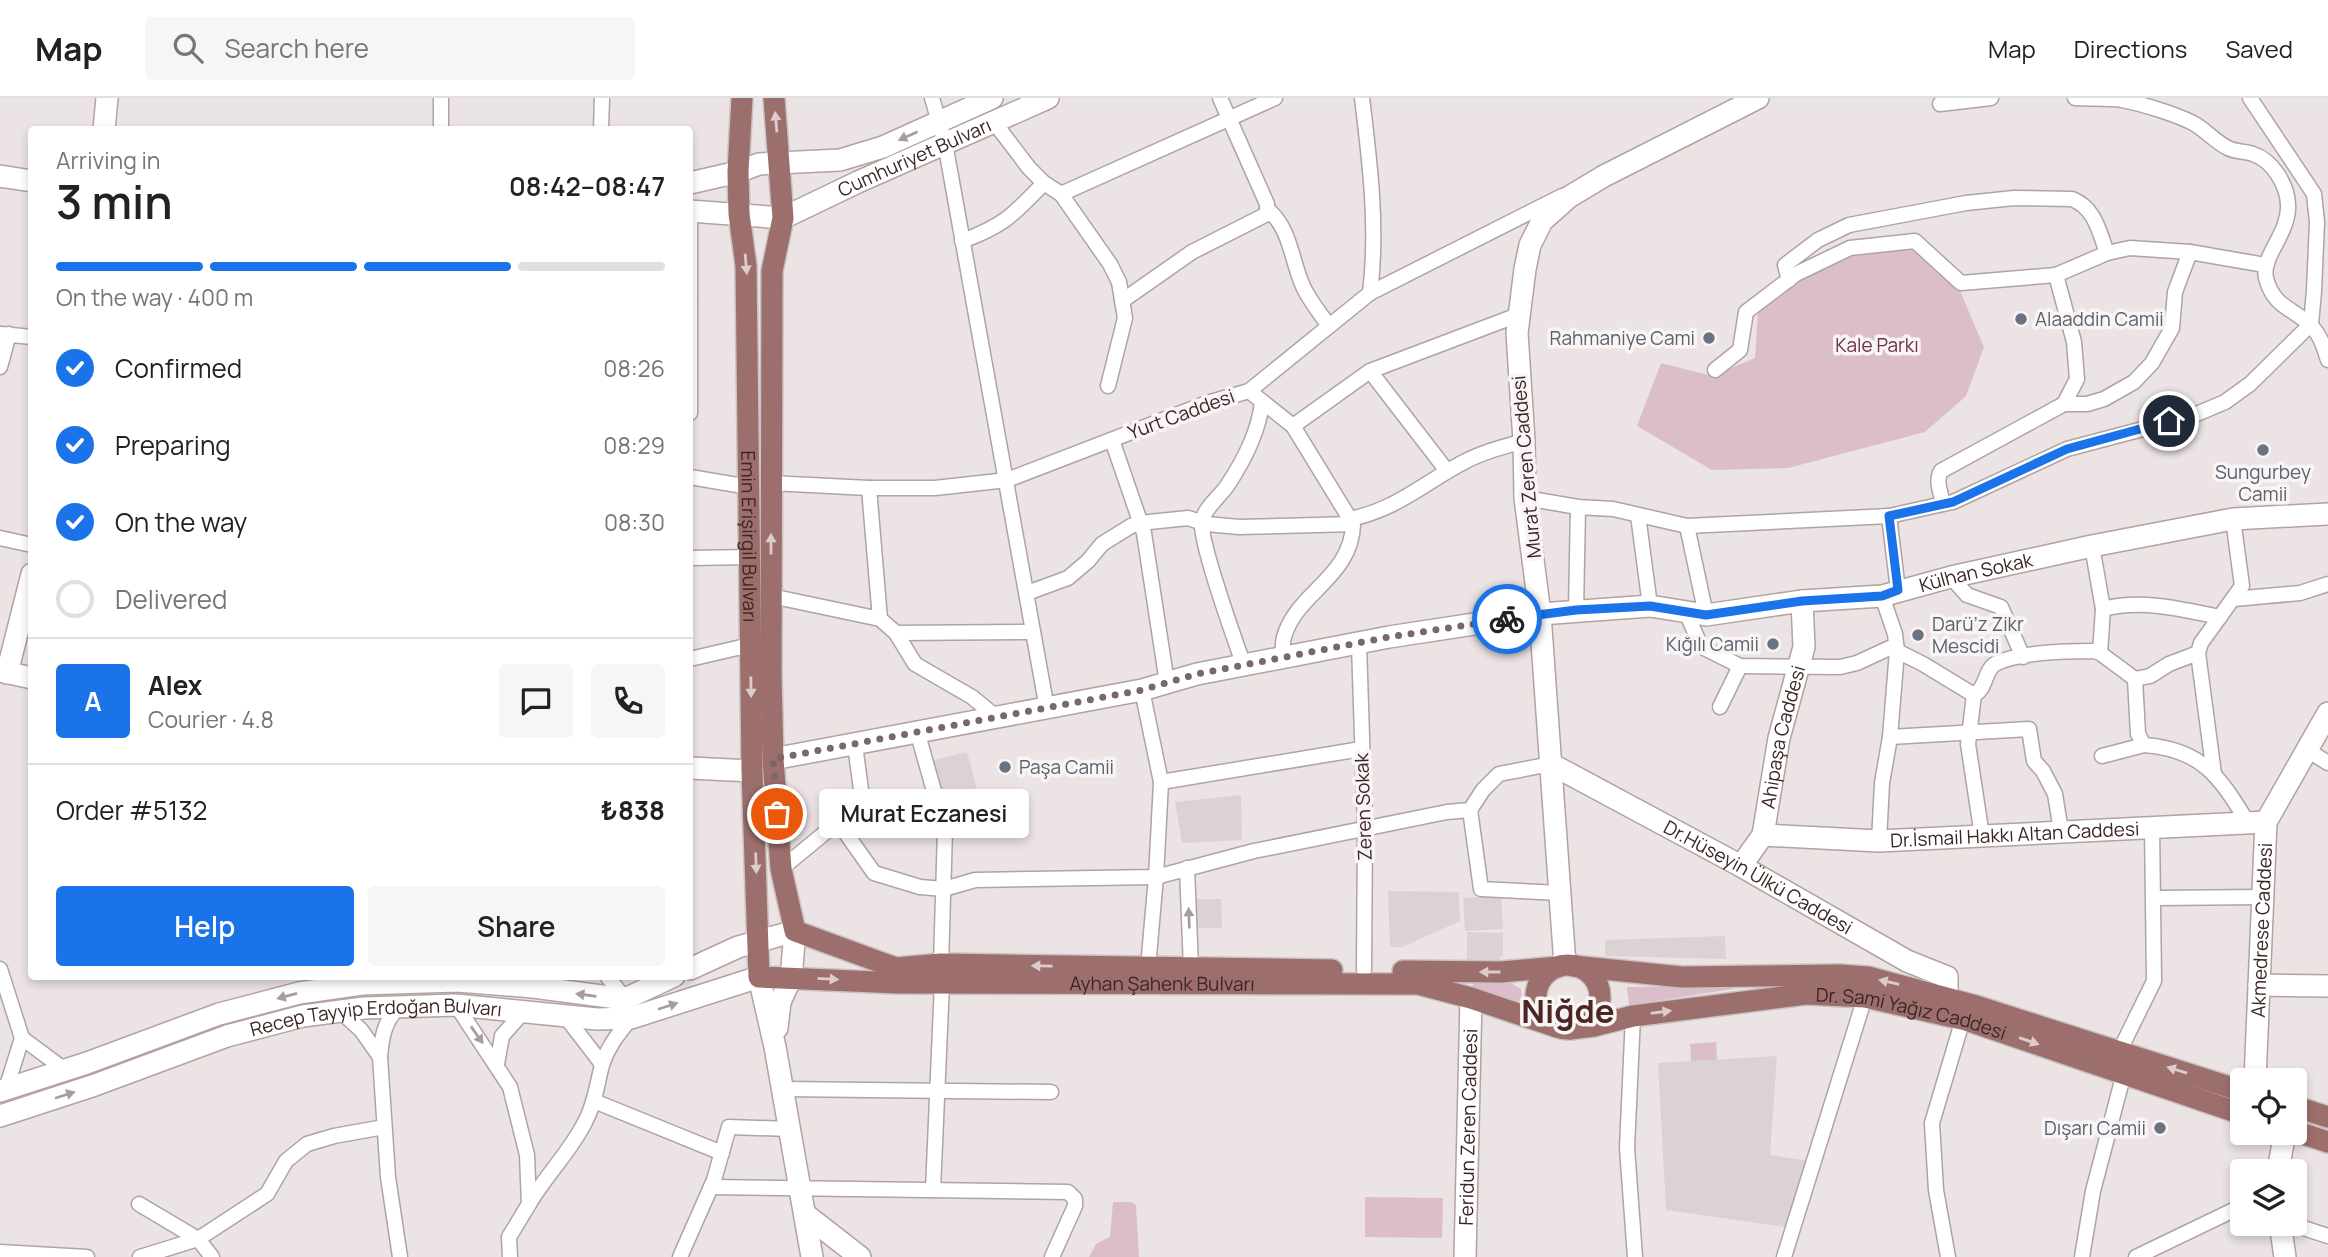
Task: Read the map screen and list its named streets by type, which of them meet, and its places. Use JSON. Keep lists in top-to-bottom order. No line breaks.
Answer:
{"streets":{"main road":["Emin Erişirgil Bulvarı","Ayhan Şahenk Bulvarı","Dr. Sami Yağız Caddesi"],"street":["Cumhuriyet Bulvarı","Yurt Caddesi","Murat Zeren Caddesi","Külhan Sokak","Ahipaşa Caddesi","Zeren Sokak","Dr.İsmail Hakkı Altan Caddesi","Dr.Hüseyin Ülkü Caddesi","Akmedrese Caddesi","Recep Tayyip Erdoğan Bulvarı","Feridun Zeren Caddesi"]},"crossings":[["Cumhuriyet Bulvarı","Emin Erişirgil Bulvarı"],["Yurt Caddesi","Murat Zeren Caddesi"],["Yurt Caddesi","Emin Erişirgil Bulvarı"],["Murat Zeren Caddesi","Külhan Sokak"],["Murat Zeren Caddesi","Dr.Hüseyin Ülkü Caddesi"],["Murat Zeren Caddesi","Ayhan Şahenk Bulvarı"],["Murat Zeren Caddesi","Dr. Sami Yağız Caddesi"],["Emin Erişirgil Bulvarı","Külhan Sokak"],["Emin Erişirgil Bulvarı","Ayhan Şahenk Bulvarı"],["Emin Erişirgil Bulvarı","Recep Tayyip Erdoğan Bulvarı"],["Külhan Sokak","Ahipaşa Caddesi"],["Külhan Sokak","Zeren Sokak"],["Ahipaşa Caddesi","Dr.İsmail Hakkı Altan Caddesi"],["Ahipaşa Caddesi","Dr.Hüseyin Ülkü Caddesi"],["Zeren Sokak","Ayhan Şahenk Bulvarı"],["Dr.İsmail Hakkı Altan Caddesi","Akmedrese Caddesi"],["Dr.Hüseyin Ülkü Caddesi","Dr. Sami Yağız Caddesi"],["Ayhan Şahenk Bulvarı","Dr. Sami Yağız Caddesi"],["Ayhan Şahenk Bulvarı","Recep Tayyip Erdoğan Bulvarı"],["Ayhan Şahenk Bulvarı","Feridun Zeren Caddesi"]],"districts":["Niğde"],"parks":["Kale Parkı"],"places":["Alaaddin Camii","Rahmaniye Cami","Sungurbey Camii","Darü’z Zikr Mescidi","Kığılı Camii","Paşa Camii","Murat Eczanesi","Dışarı Camii"],"page":{"header":"Map","search":"Search here","nav":["Map","Directions","Saved"],"heading":["3 min","Arriving in","08:42–08:47"],"panel":["Alex","Courier · 4.8","Order #5132","₺838"],"bar":"On the way · 400 m","list":[["Confirmed","08:26"],["Preparing","08:29"],["On the way","08:30"],"Delivered"],"round":"A","bubble":"Murat Eczanesi","buttons":["Help","Share"]}}
